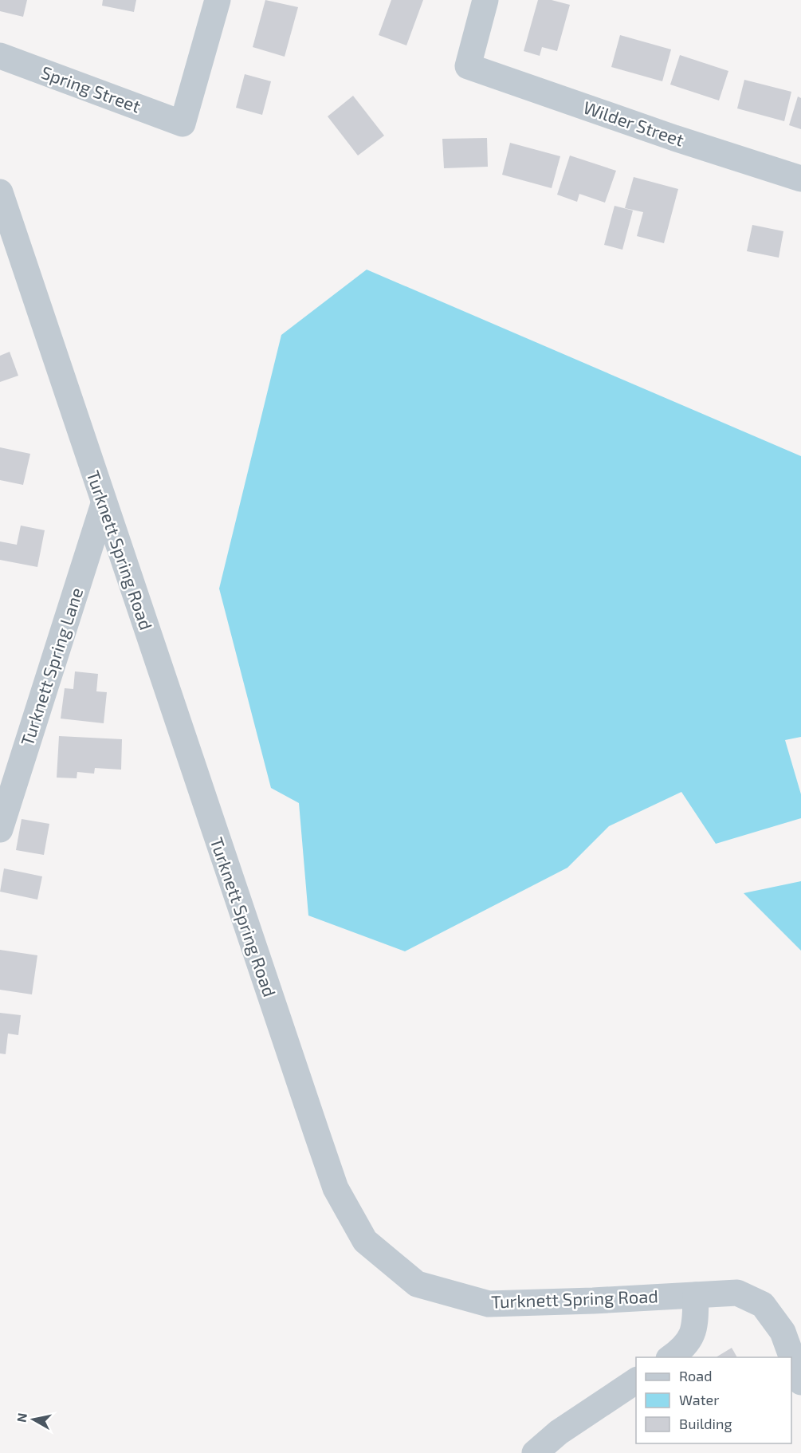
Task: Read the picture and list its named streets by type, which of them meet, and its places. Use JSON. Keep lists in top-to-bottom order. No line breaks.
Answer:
{"streets":{"street":["Spring Street","Wilder Street","Turknett Spring Road","Turknett Spring Lane"]},"crossings":[["Turknett Spring Road","Turknett Spring Lane"]],"legend":["Road","Water","Building"],"north":"left"}
